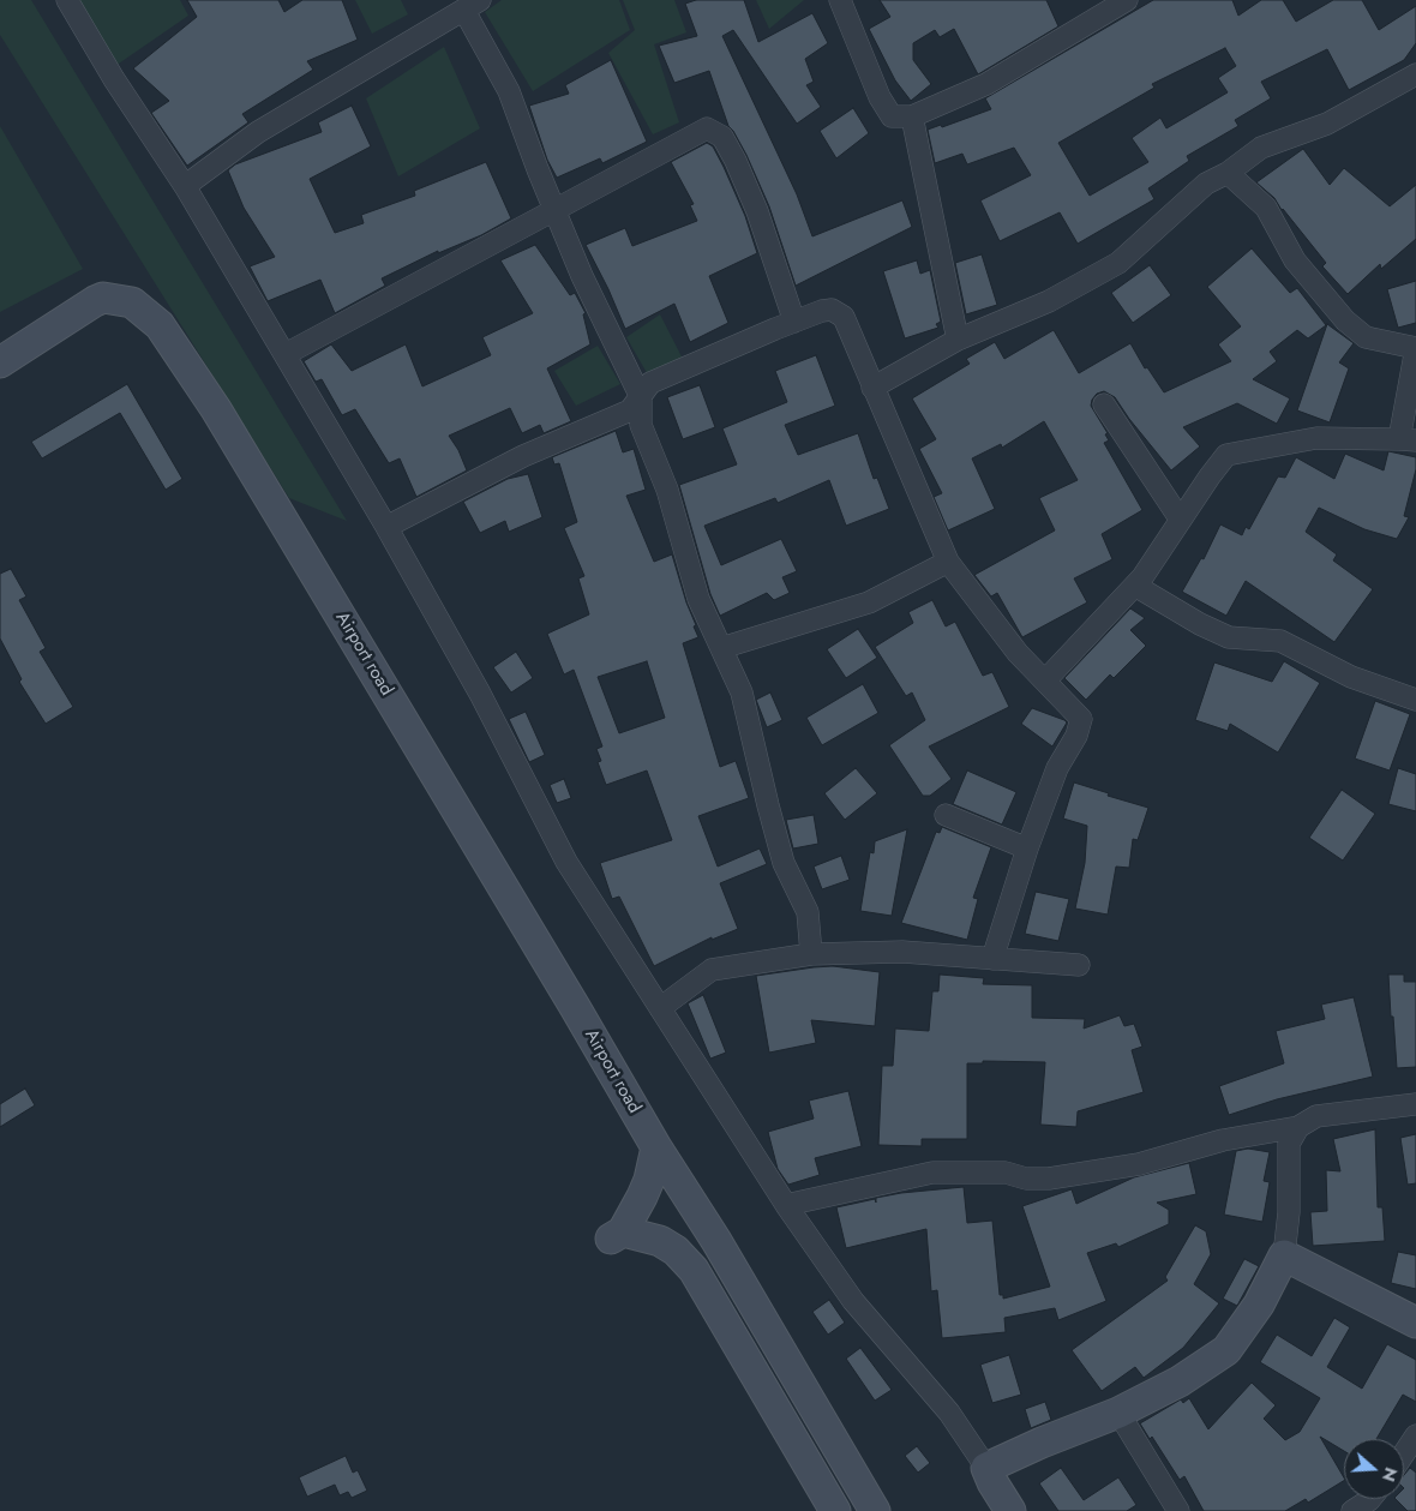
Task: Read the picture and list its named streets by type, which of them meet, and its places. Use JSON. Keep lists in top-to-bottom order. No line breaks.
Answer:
{"streets":{"main road":["Airport road"]},"north":"right"}
